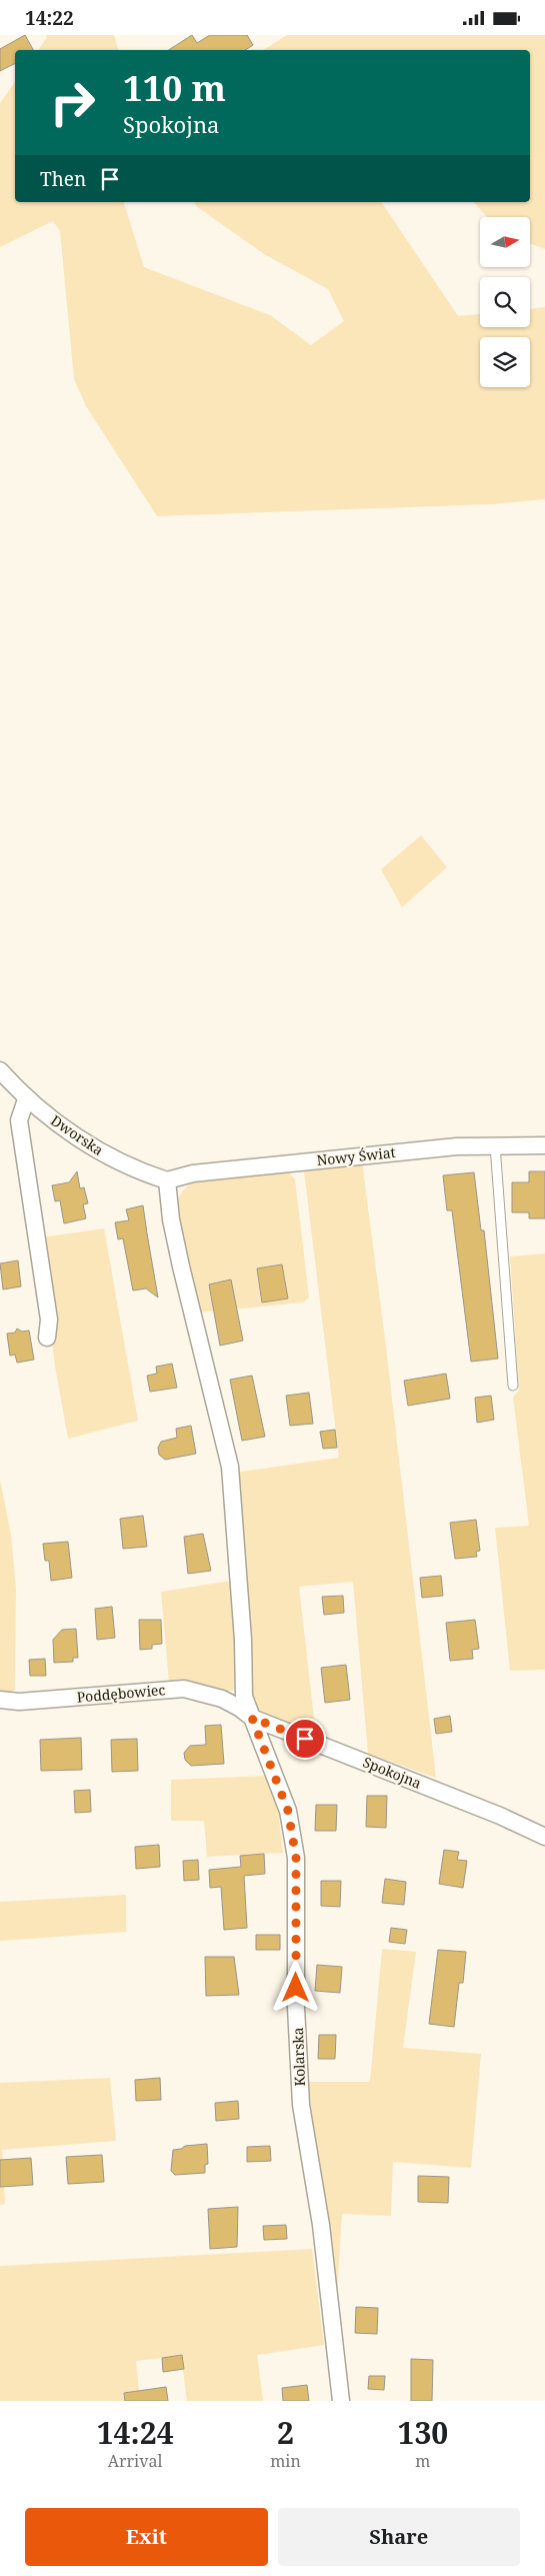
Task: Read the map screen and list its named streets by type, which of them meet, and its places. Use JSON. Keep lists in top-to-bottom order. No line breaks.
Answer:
{"streets":{"street":["Dworska","Nowy Świat","Poddębowiec","Spokojna","Kolarska"]},"crossings":[["Dworska","Nowy Świat"],["Dworska","Kolarska"],["Nowy Świat","Kolarska"],["Poddębowiec","Spokojna"],["Poddębowiec","Kolarska"],["Spokojna","Kolarska"]],"north":"right","page":{"status":"14:22","turn":["110 m","Spokojna"],"then":"Then","eta":["14:24","Arrival","2","min","130","m"],"buttons":["Exit","Share"]}}
